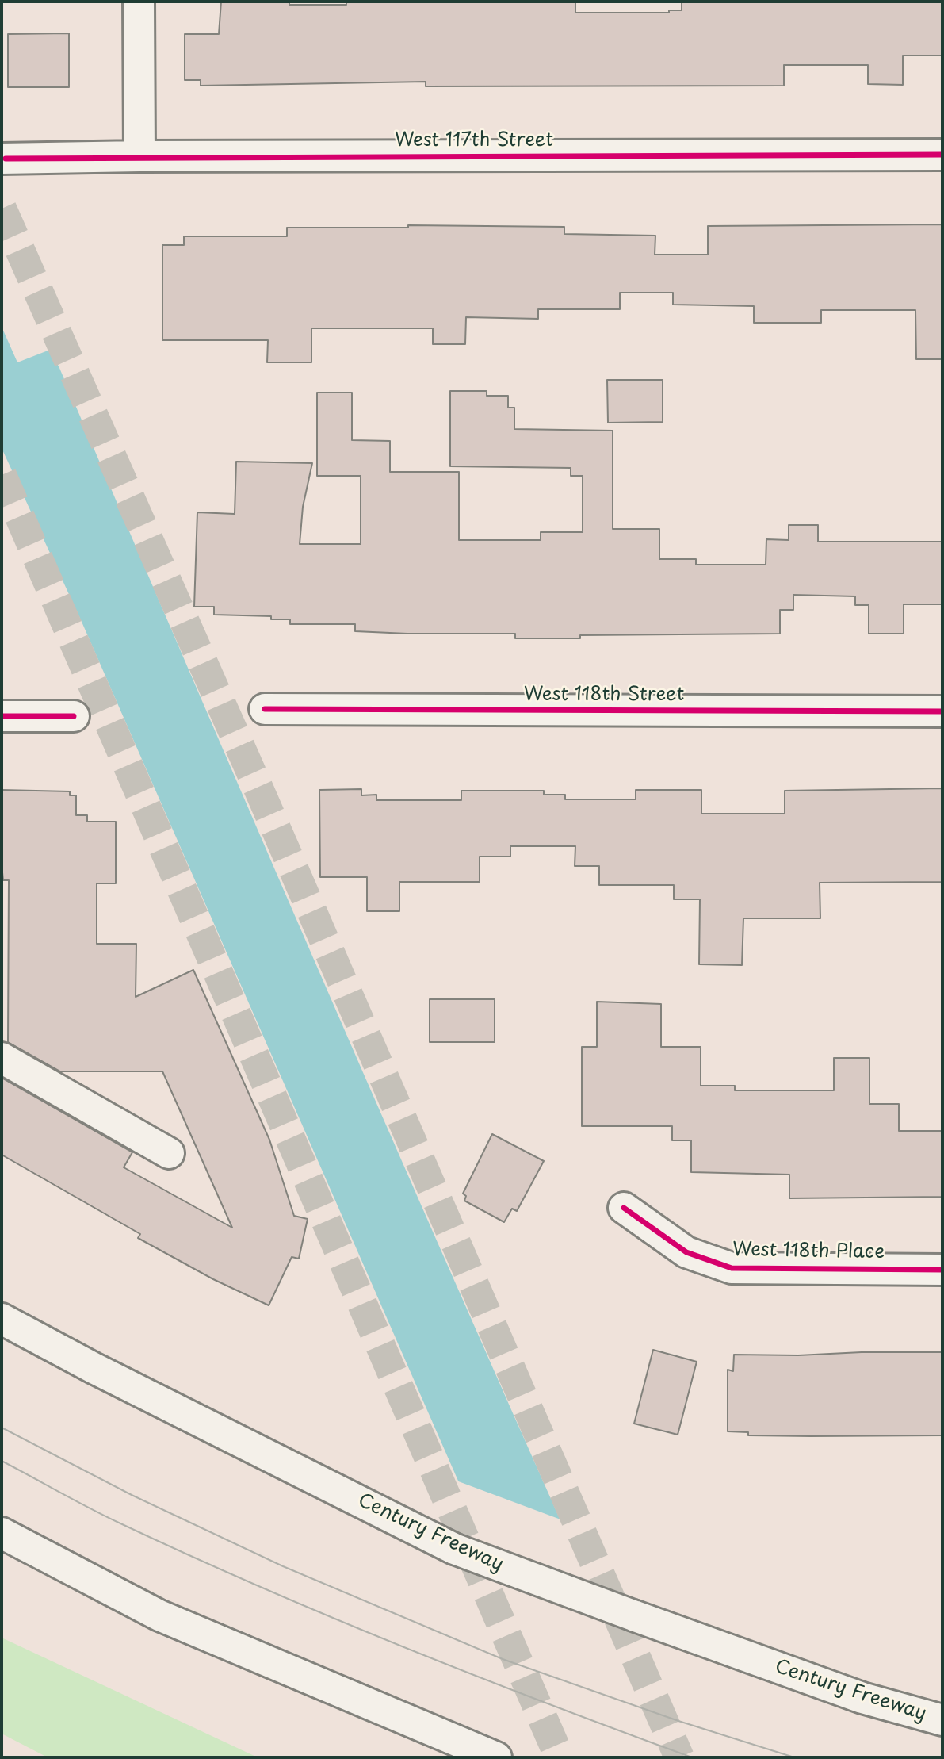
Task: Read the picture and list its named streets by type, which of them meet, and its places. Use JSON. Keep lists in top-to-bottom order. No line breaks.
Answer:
{"streets":{"main road":["West 117th Street","West 118th Street","West 118th Place","Century Freeway"]}}
